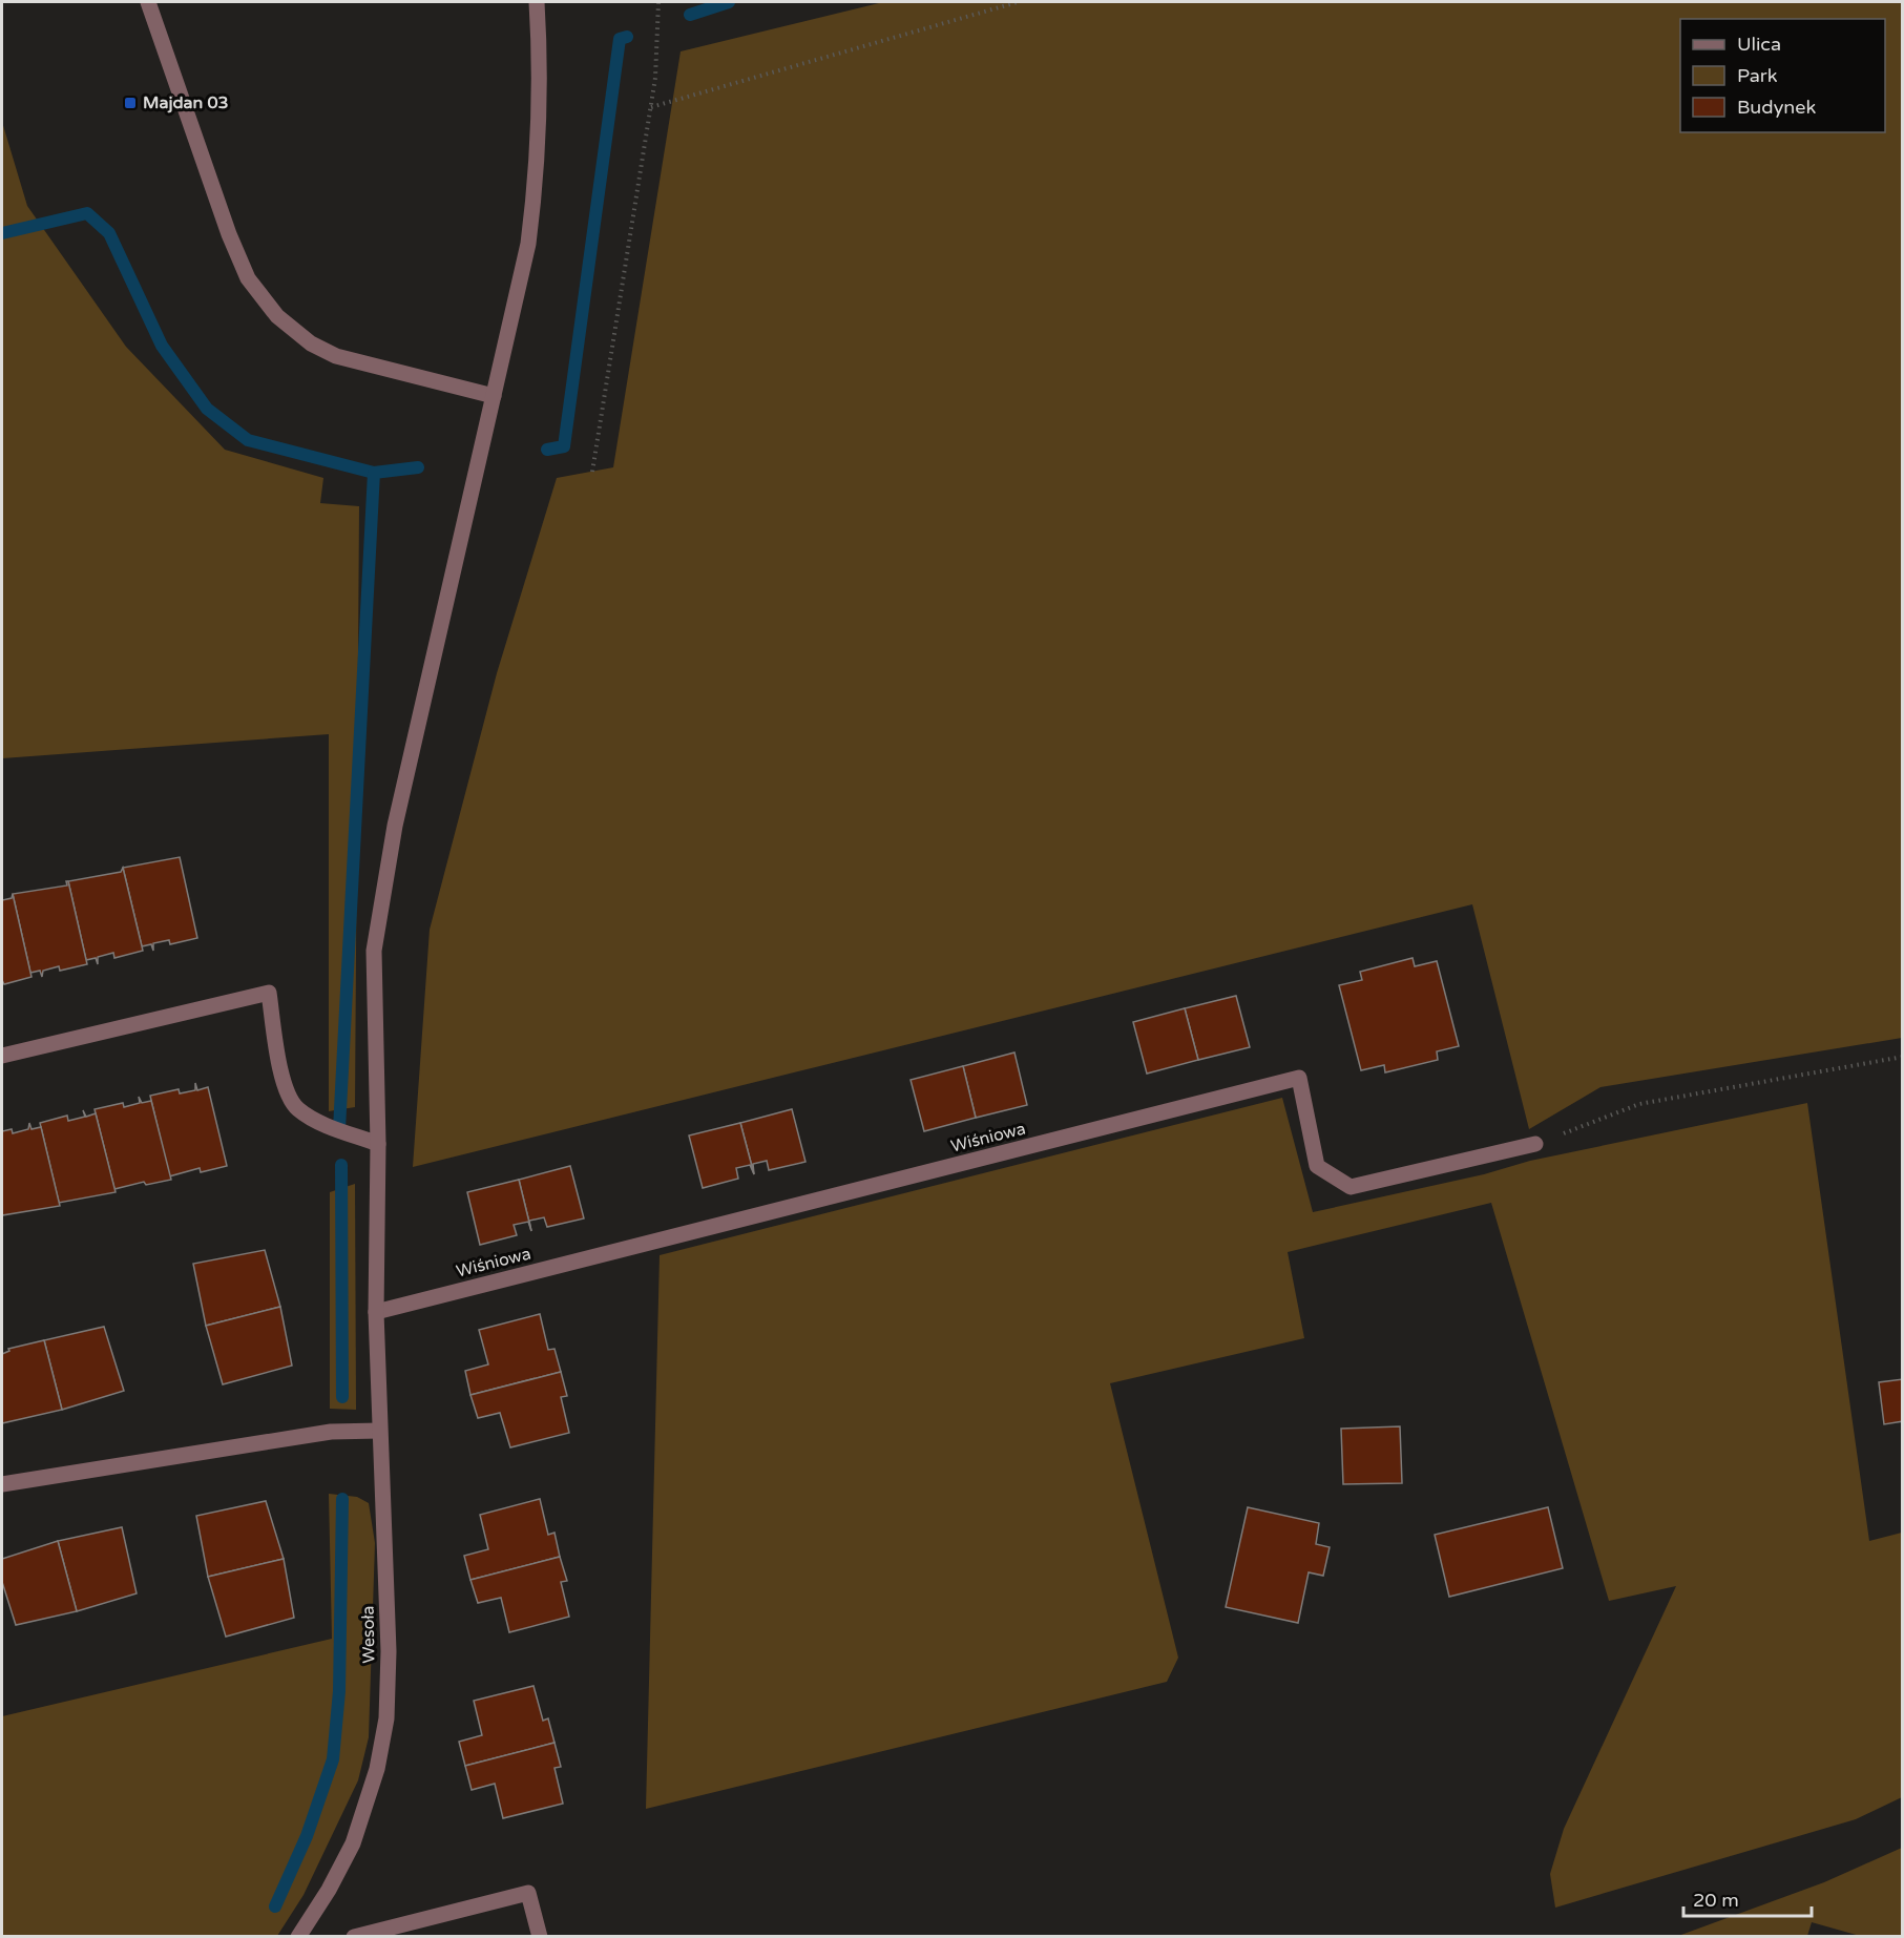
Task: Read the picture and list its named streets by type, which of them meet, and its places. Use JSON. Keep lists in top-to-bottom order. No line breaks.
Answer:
{"streets":{"street":["Wiśniowa","Wesoła"]},"crossings":[["Wiśniowa","Wesoła"]],"places":{"transit":["Majdan 03"]},"legend":["Ulica","Park","Budynek"],"scale_bar":"20 m"}
